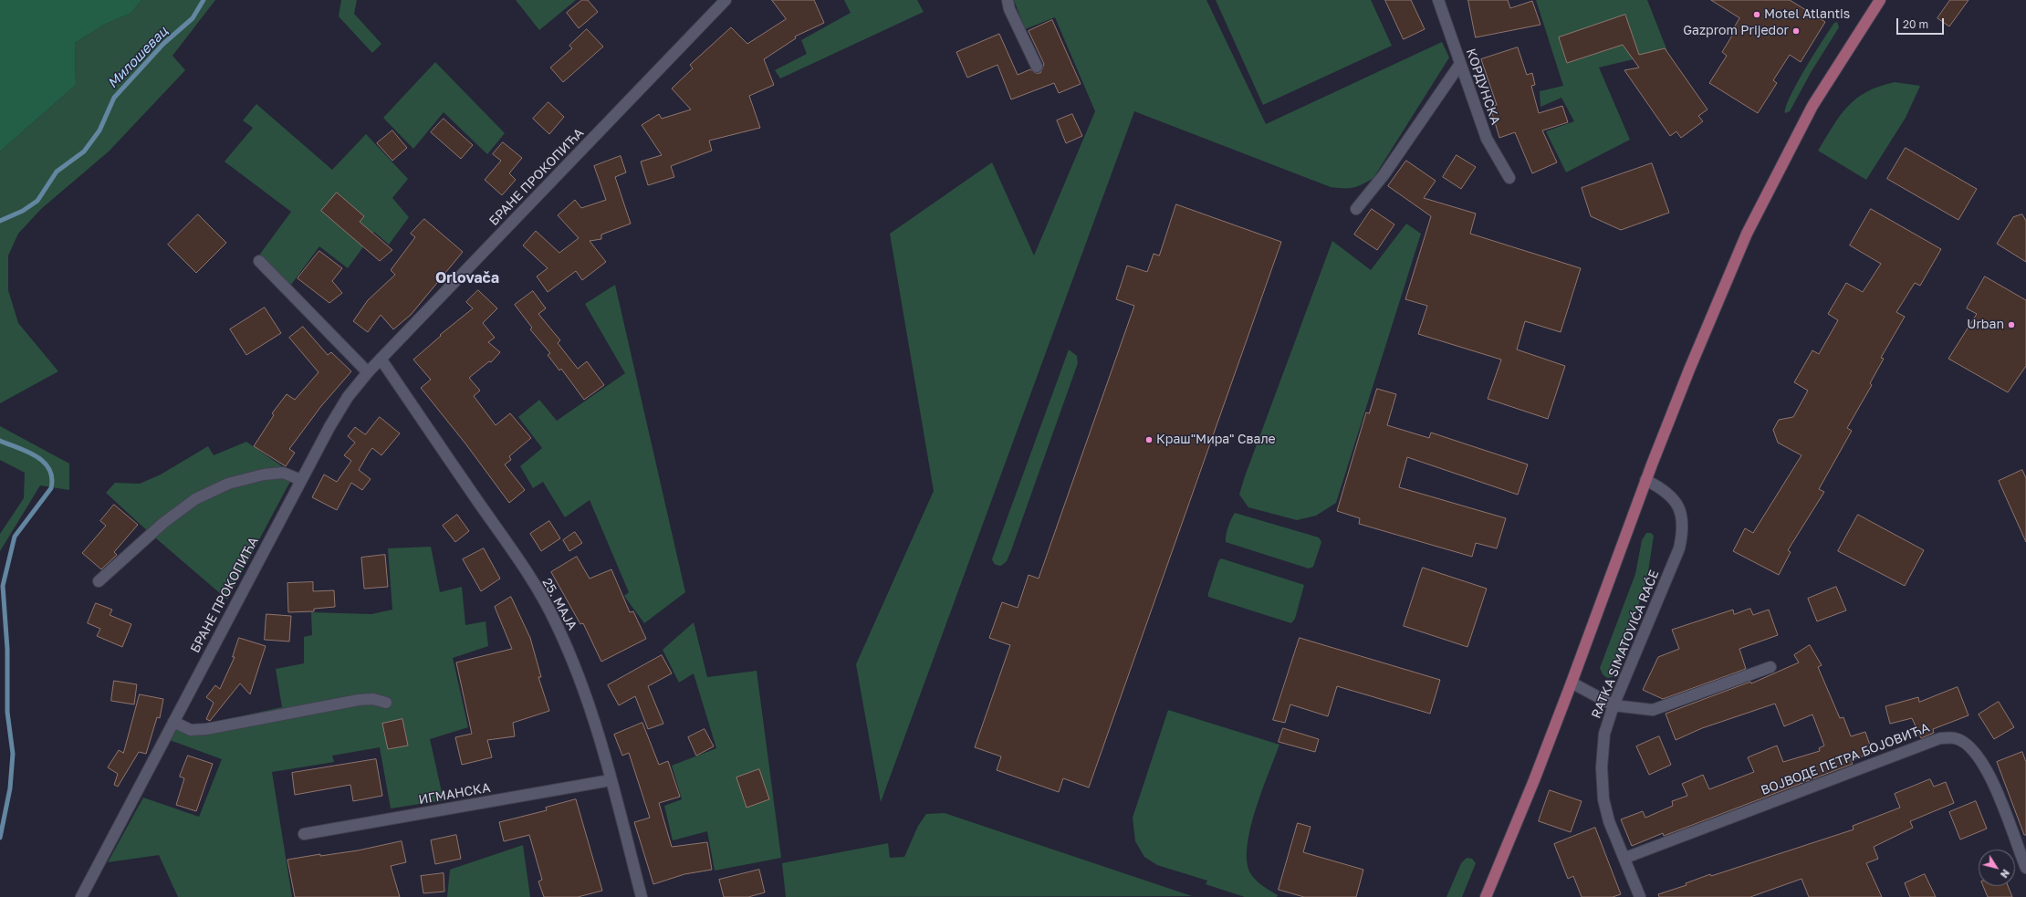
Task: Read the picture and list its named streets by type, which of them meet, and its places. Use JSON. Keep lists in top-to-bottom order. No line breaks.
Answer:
{"streets":{"street":["КОРДУНСКА","БРАНЕ ПРОКОПИЋА","25. МАЈА","RATKA SIMATOVIĆA RAĆE","ВОЈВОДЕ ПЕТРА БОЈОВИЋА","ИГМАНСКА"]},"crossings":[["БРАНЕ ПРОКОПИЋА","25. МАЈА"],["25. МАЈА","ИГМАНСКА"],["RATKA SIMATOVIĆA RAĆE","ВОЈВОДЕ ПЕТРА БОЈОВИЋА"]],"districts":["Orlovača"],"water":["Милошевац"],"places":["Motel Atlantis","Gazprom Prijedor","Urban","Краш\"Мира\" Свале"],"scale_bar":"20 m","north":"bottom right"}
